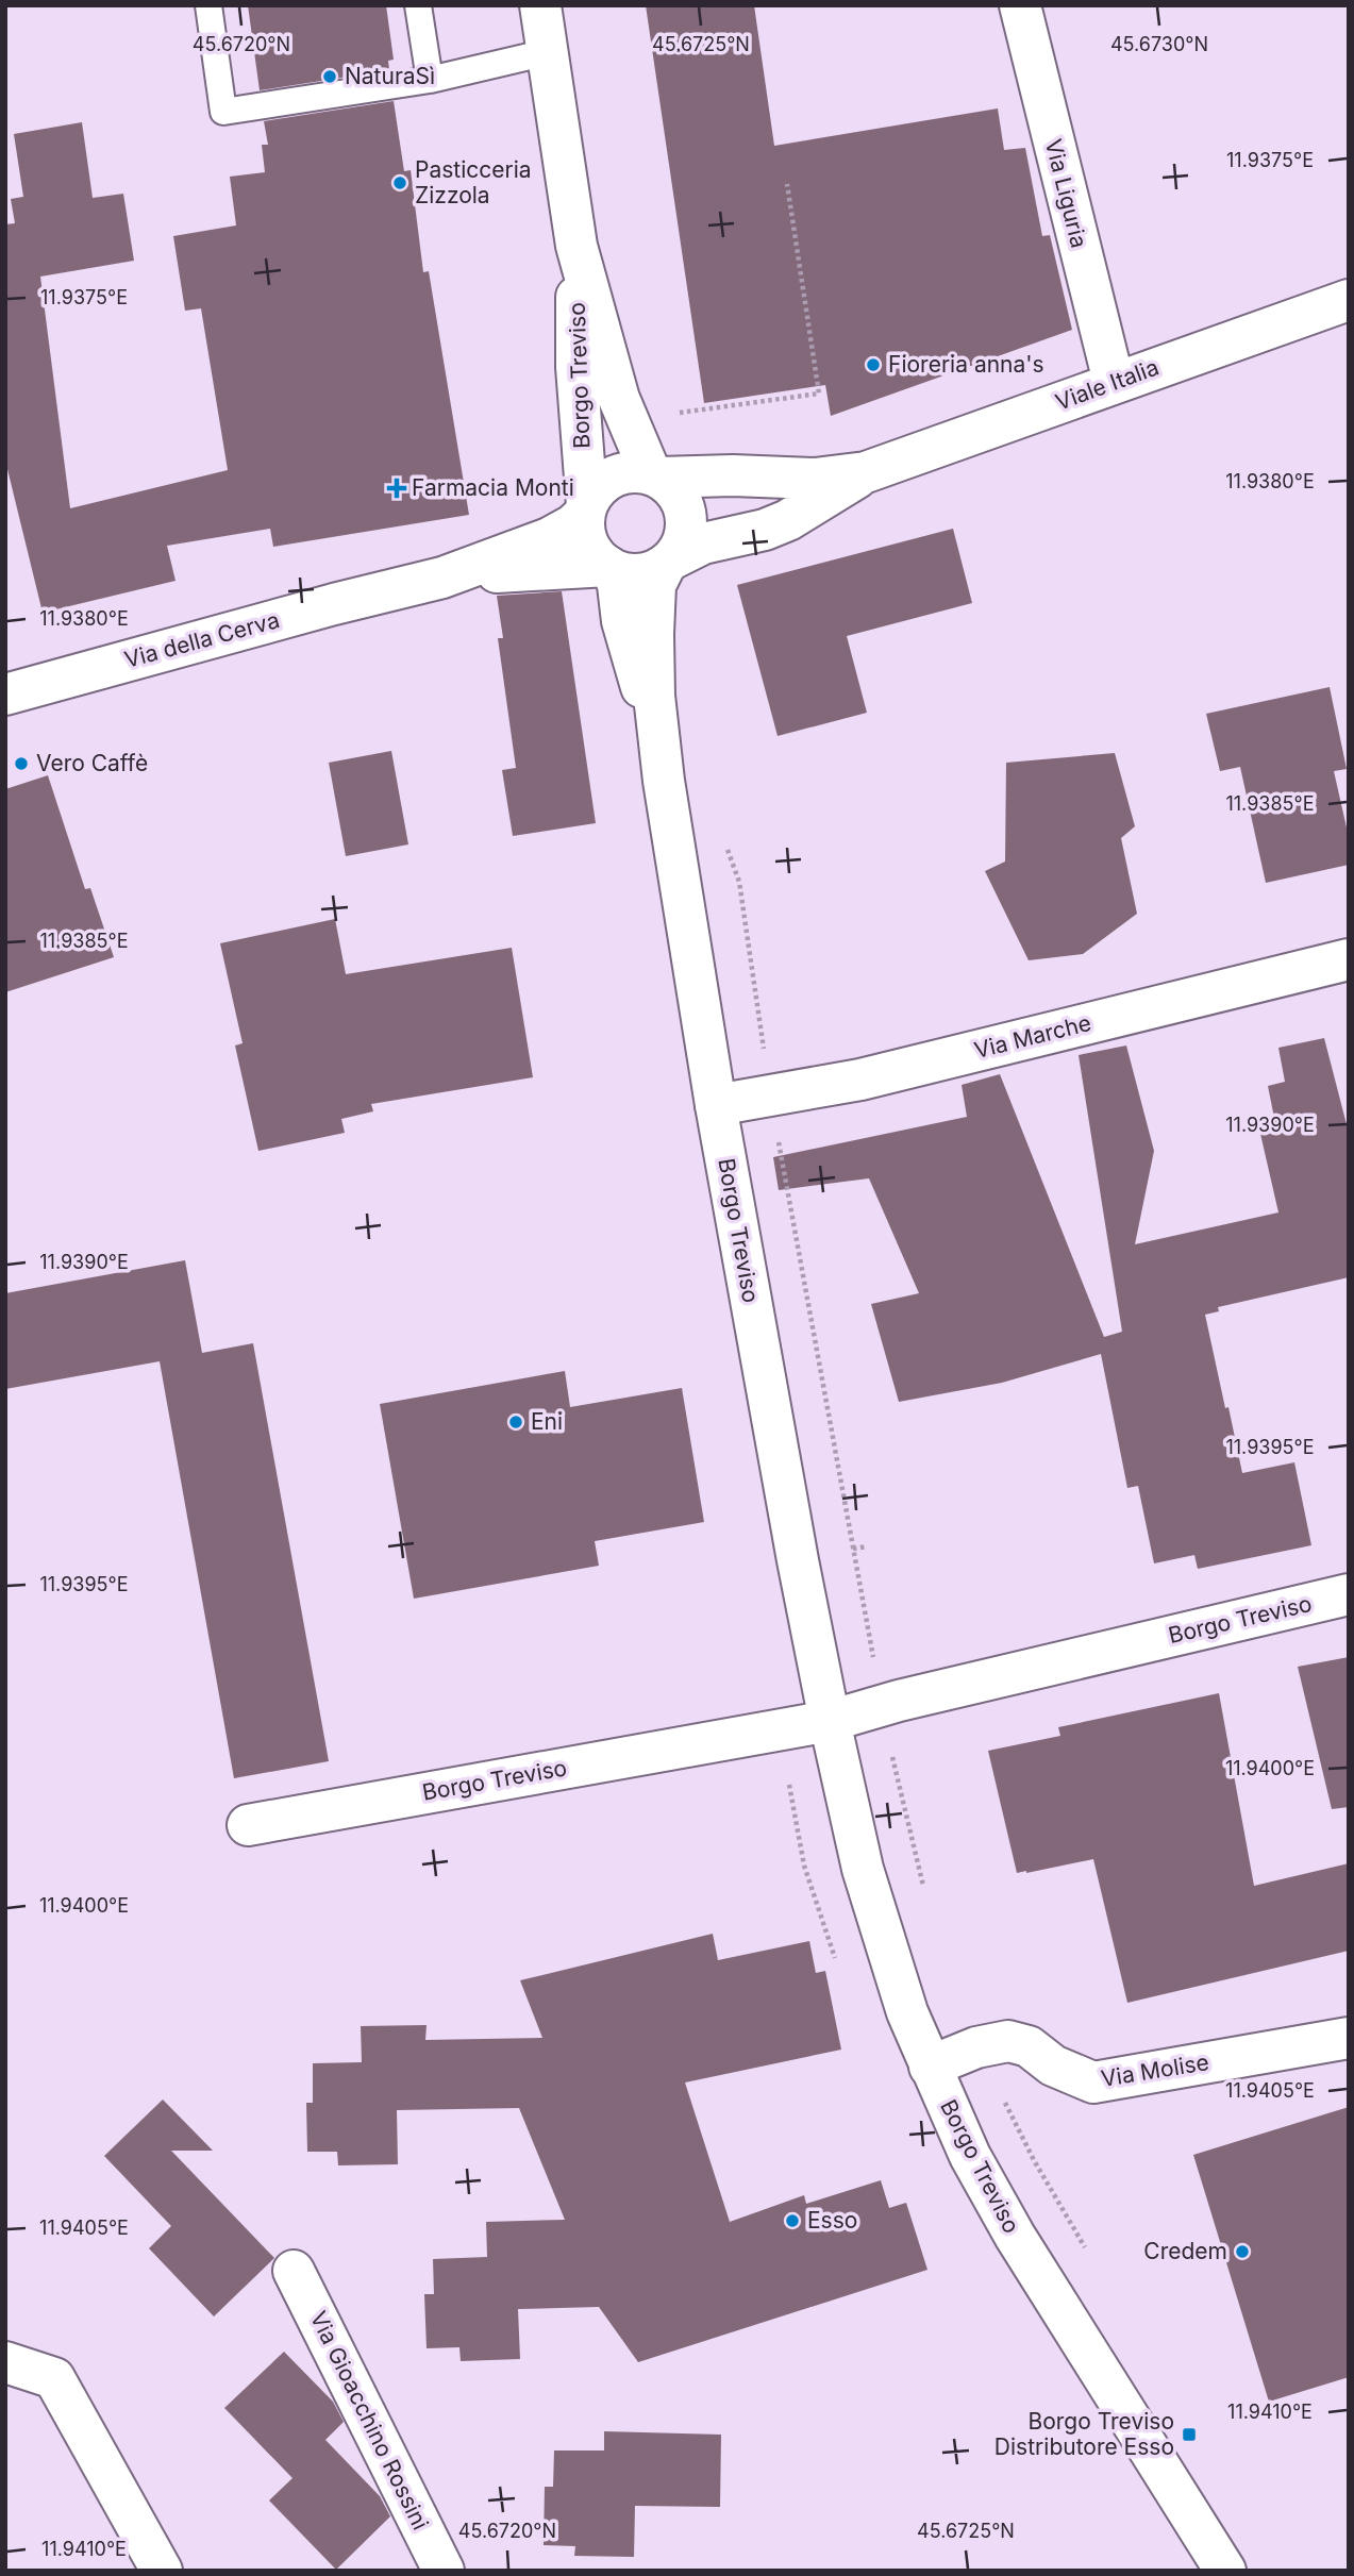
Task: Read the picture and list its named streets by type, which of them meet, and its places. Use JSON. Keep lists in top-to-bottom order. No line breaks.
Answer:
{"streets":{"street":["Via Liguria","Borgo Treviso","Viale Italia","Via della Cerva","Via Marche","Via Molise","Via Gioacchino Rossini"]},"crossings":[["Via Liguria","Viale Italia"],["Borgo Treviso","Viale Italia"],["Borgo Treviso","Via della Cerva"],["Borgo Treviso","Via Marche"],["Borgo Treviso","Via Molise"],["Viale Italia","Via della Cerva"]],"places":{"other":["NaturaSì","Pasticceria Zizzola","Fioreria anna's","Vero Caffè","Eni","Esso","Credem"],"health":["Farmacia Monti"],"transit":["Borgo Treviso Distributore Esso"]},"coordinates":["45.6720°N","45.6725°N","45.6730°N","11.9375°E","11.9380°E","11.9385°E","11.9390°E","11.9395°E","11.9400°E","11.9405°E","11.9410°E"]}
